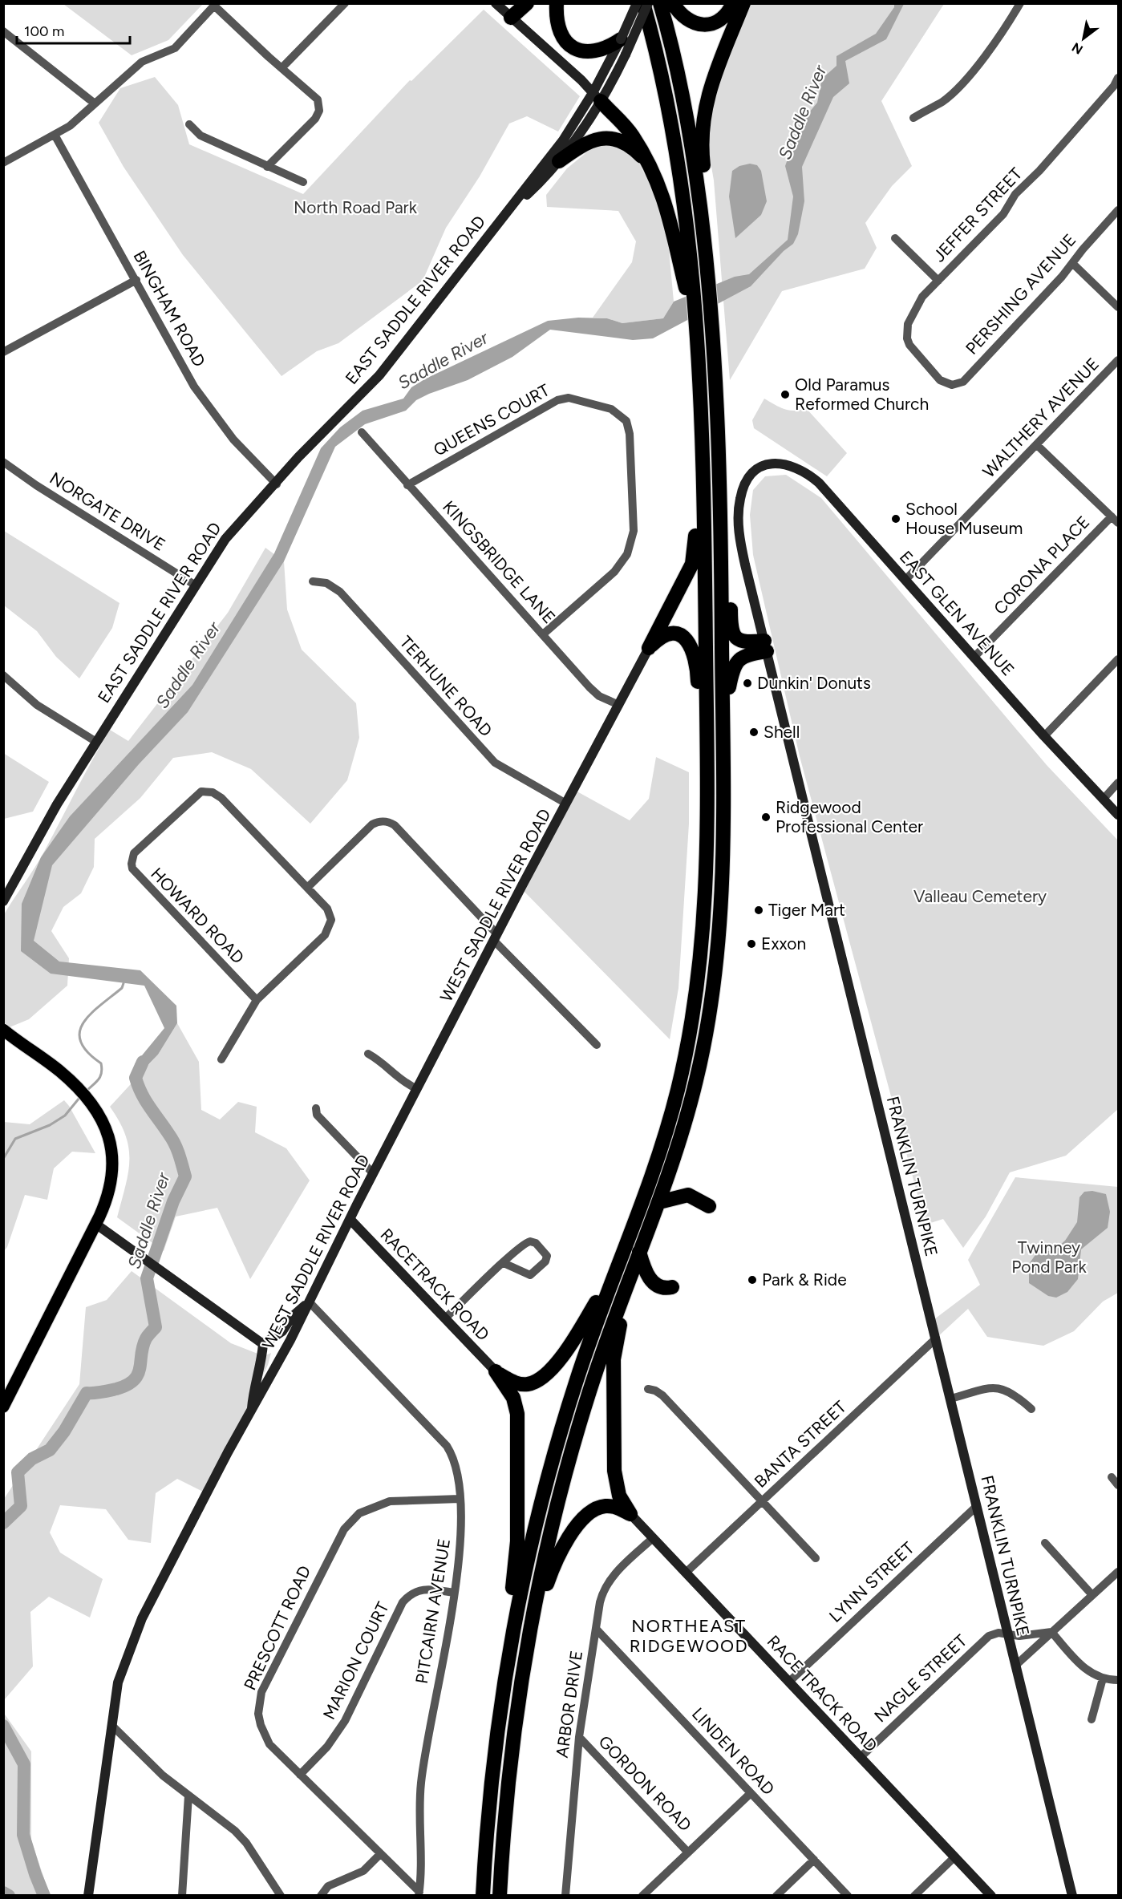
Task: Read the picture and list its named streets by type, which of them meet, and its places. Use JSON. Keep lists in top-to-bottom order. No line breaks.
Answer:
{"streets":{"street":["JEFFER STREET","PERSHING AVENUE","EAST SADDLE RIVER ROAD","BINGHAM ROAD","WALTHERY AVENUE","QUEENS COURT","NORGATE DRIVE","KINGSBRIDGE LANE","CORONA PLACE","EAST GLEN AVENUE","TERHUNE ROAD","WEST SADDLE RIVER ROAD","HOWARD ROAD","FRANKLIN TURNPIKE","RACETRACK ROAD","BANTA STREET","LYNN STREET","PITCAIRN AVENUE","PRESCOTT ROAD","MARION COURT","NAGLE STREET","RACE TRACK ROAD","ARBOR DRIVE","LINDEN ROAD","GORDON ROAD"]},"crossings":[["JEFFER STREET","PERSHING AVENUE"],["EAST SADDLE RIVER ROAD","BINGHAM ROAD"],["EAST SADDLE RIVER ROAD","NORGATE DRIVE"],["WALTHERY AVENUE","EAST GLEN AVENUE"],["QUEENS COURT","KINGSBRIDGE LANE"],["KINGSBRIDGE LANE","WEST SADDLE RIVER ROAD"],["CORONA PLACE","EAST GLEN AVENUE"],["EAST GLEN AVENUE","FRANKLIN TURNPIKE"],["TERHUNE ROAD","WEST SADDLE RIVER ROAD"],["WEST SADDLE RIVER ROAD","RACETRACK ROAD"],["WEST SADDLE RIVER ROAD","PITCAIRN AVENUE"],["FRANKLIN TURNPIKE","BANTA STREET"],["FRANKLIN TURNPIKE","LYNN STREET"],["FRANKLIN TURNPIKE","NAGLE STREET"],["BANTA STREET","RACE TRACK ROAD"],["LYNN STREET","RACE TRACK ROAD"],["PITCAIRN AVENUE","PRESCOTT ROAD"],["PITCAIRN AVENUE","MARION COURT"],["PRESCOTT ROAD","MARION COURT"],["NAGLE STREET","RACE TRACK ROAD"],["RACE TRACK ROAD","ARBOR DRIVE"],["ARBOR DRIVE","LINDEN ROAD"],["ARBOR DRIVE","GORDON ROAD"]],"districts":["NORTHEAST RIDGEWOOD"],"water":["Saddle River"],"parks":["North Road Park","Valleau Cemetery","Twinney Pond Park"],"places":["Old Paramus Reformed Church","School House Museum","Dunkin' Donuts","Shell","Ridgewood Professional Center","Tiger Mart","Exxon","Park & Ride"],"scale_bar":"100 m","north":"bottom left"}
